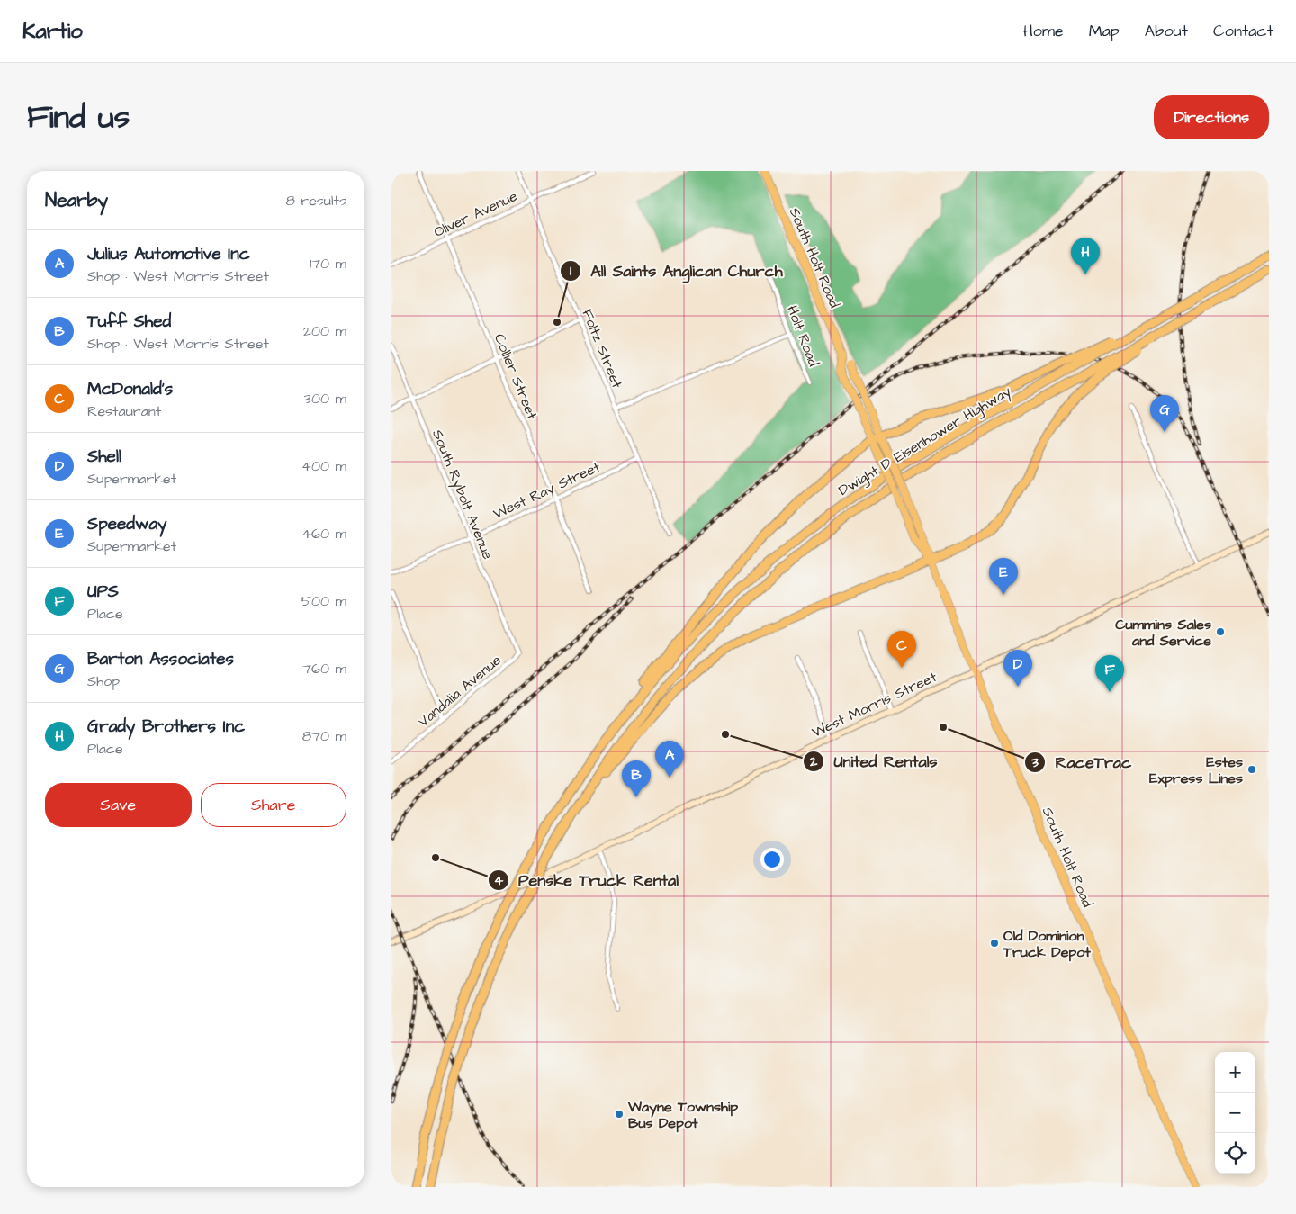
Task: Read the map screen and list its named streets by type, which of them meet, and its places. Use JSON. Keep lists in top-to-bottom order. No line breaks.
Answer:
{"streets":{"highway":["Dwight D Eisenhower Highway"],"main road":["South Holt Road","West Morris Street"],"street":["Oliver Avenue","Holt Road","Foltz Street","Collier Street","West Ray Street","South Rybolt Avenue","Vandalia Avenue"]},"crossings":[["Oliver Avenue","Foltz Street"],["Oliver Avenue","Collier Street"],["South Holt Road","West Morris Street"],["Foltz Street","West Ray Street"],["Collier Street","West Ray Street"],["West Ray Street","South Rybolt Avenue"],["South Rybolt Avenue","Vandalia Avenue"]],"places":["All Saints Anglican Church","Cummins Sales and Service","RaceTrac","United Rentals","Estes Express Lines","Penske Truck Rental","Old Dominion Truck Depot","Wayne Township Bus Depot"],"page":{"header":"Kartio","nav":["Home","Map","About","Contact"],"title":"Find us","buttons":["Directions",["Save","Share"]],"heading":["Nearby","8 results"],"list":[{"mark":"A","name":"Julius Automotive Inc","note":"Shop · West Morris Street","value":"170 m"},{"mark":"B","name":"Tuff Shed","note":"Shop · West Morris Street","value":"200 m"},{"mark":"C","name":"McDonald's","note":"Restaurant","value":"300 m"},{"mark":"D","name":"Shell","note":"Supermarket","value":"400 m"},{"mark":"E","name":"Speedway","note":"Supermarket","value":"460 m"},{"mark":"F","name":"UPS","note":"Place","value":"500 m"},{"mark":"G","name":"Barton Associates","note":"Shop","value":"760 m"},{"mark":"H","name":"Grady Brothers Inc","note":"Place","value":"870 m"}],"pins":["H","G","E","C","D","F","A","B"],"map_buttons":["+","−"]}}
